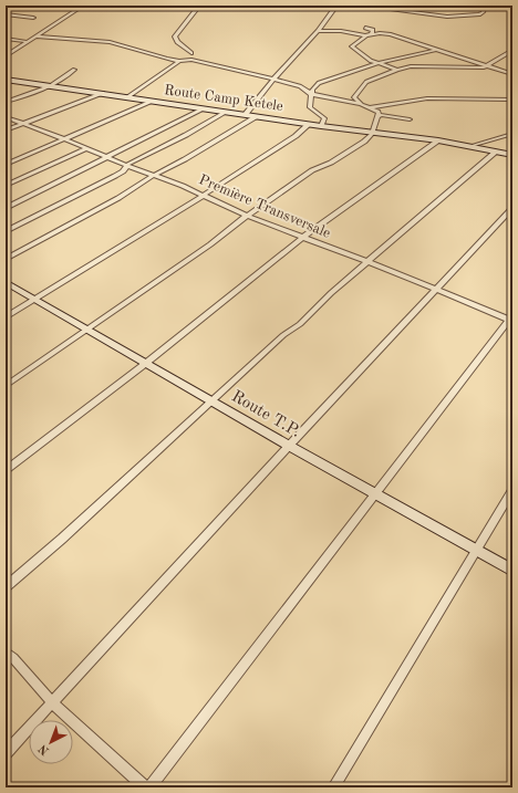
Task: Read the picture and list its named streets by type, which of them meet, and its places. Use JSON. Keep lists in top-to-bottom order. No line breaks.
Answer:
{"streets":{"street":["Route Camp Ketele","Première Transversale","Route T.P."]},"north":"bottom left"}
